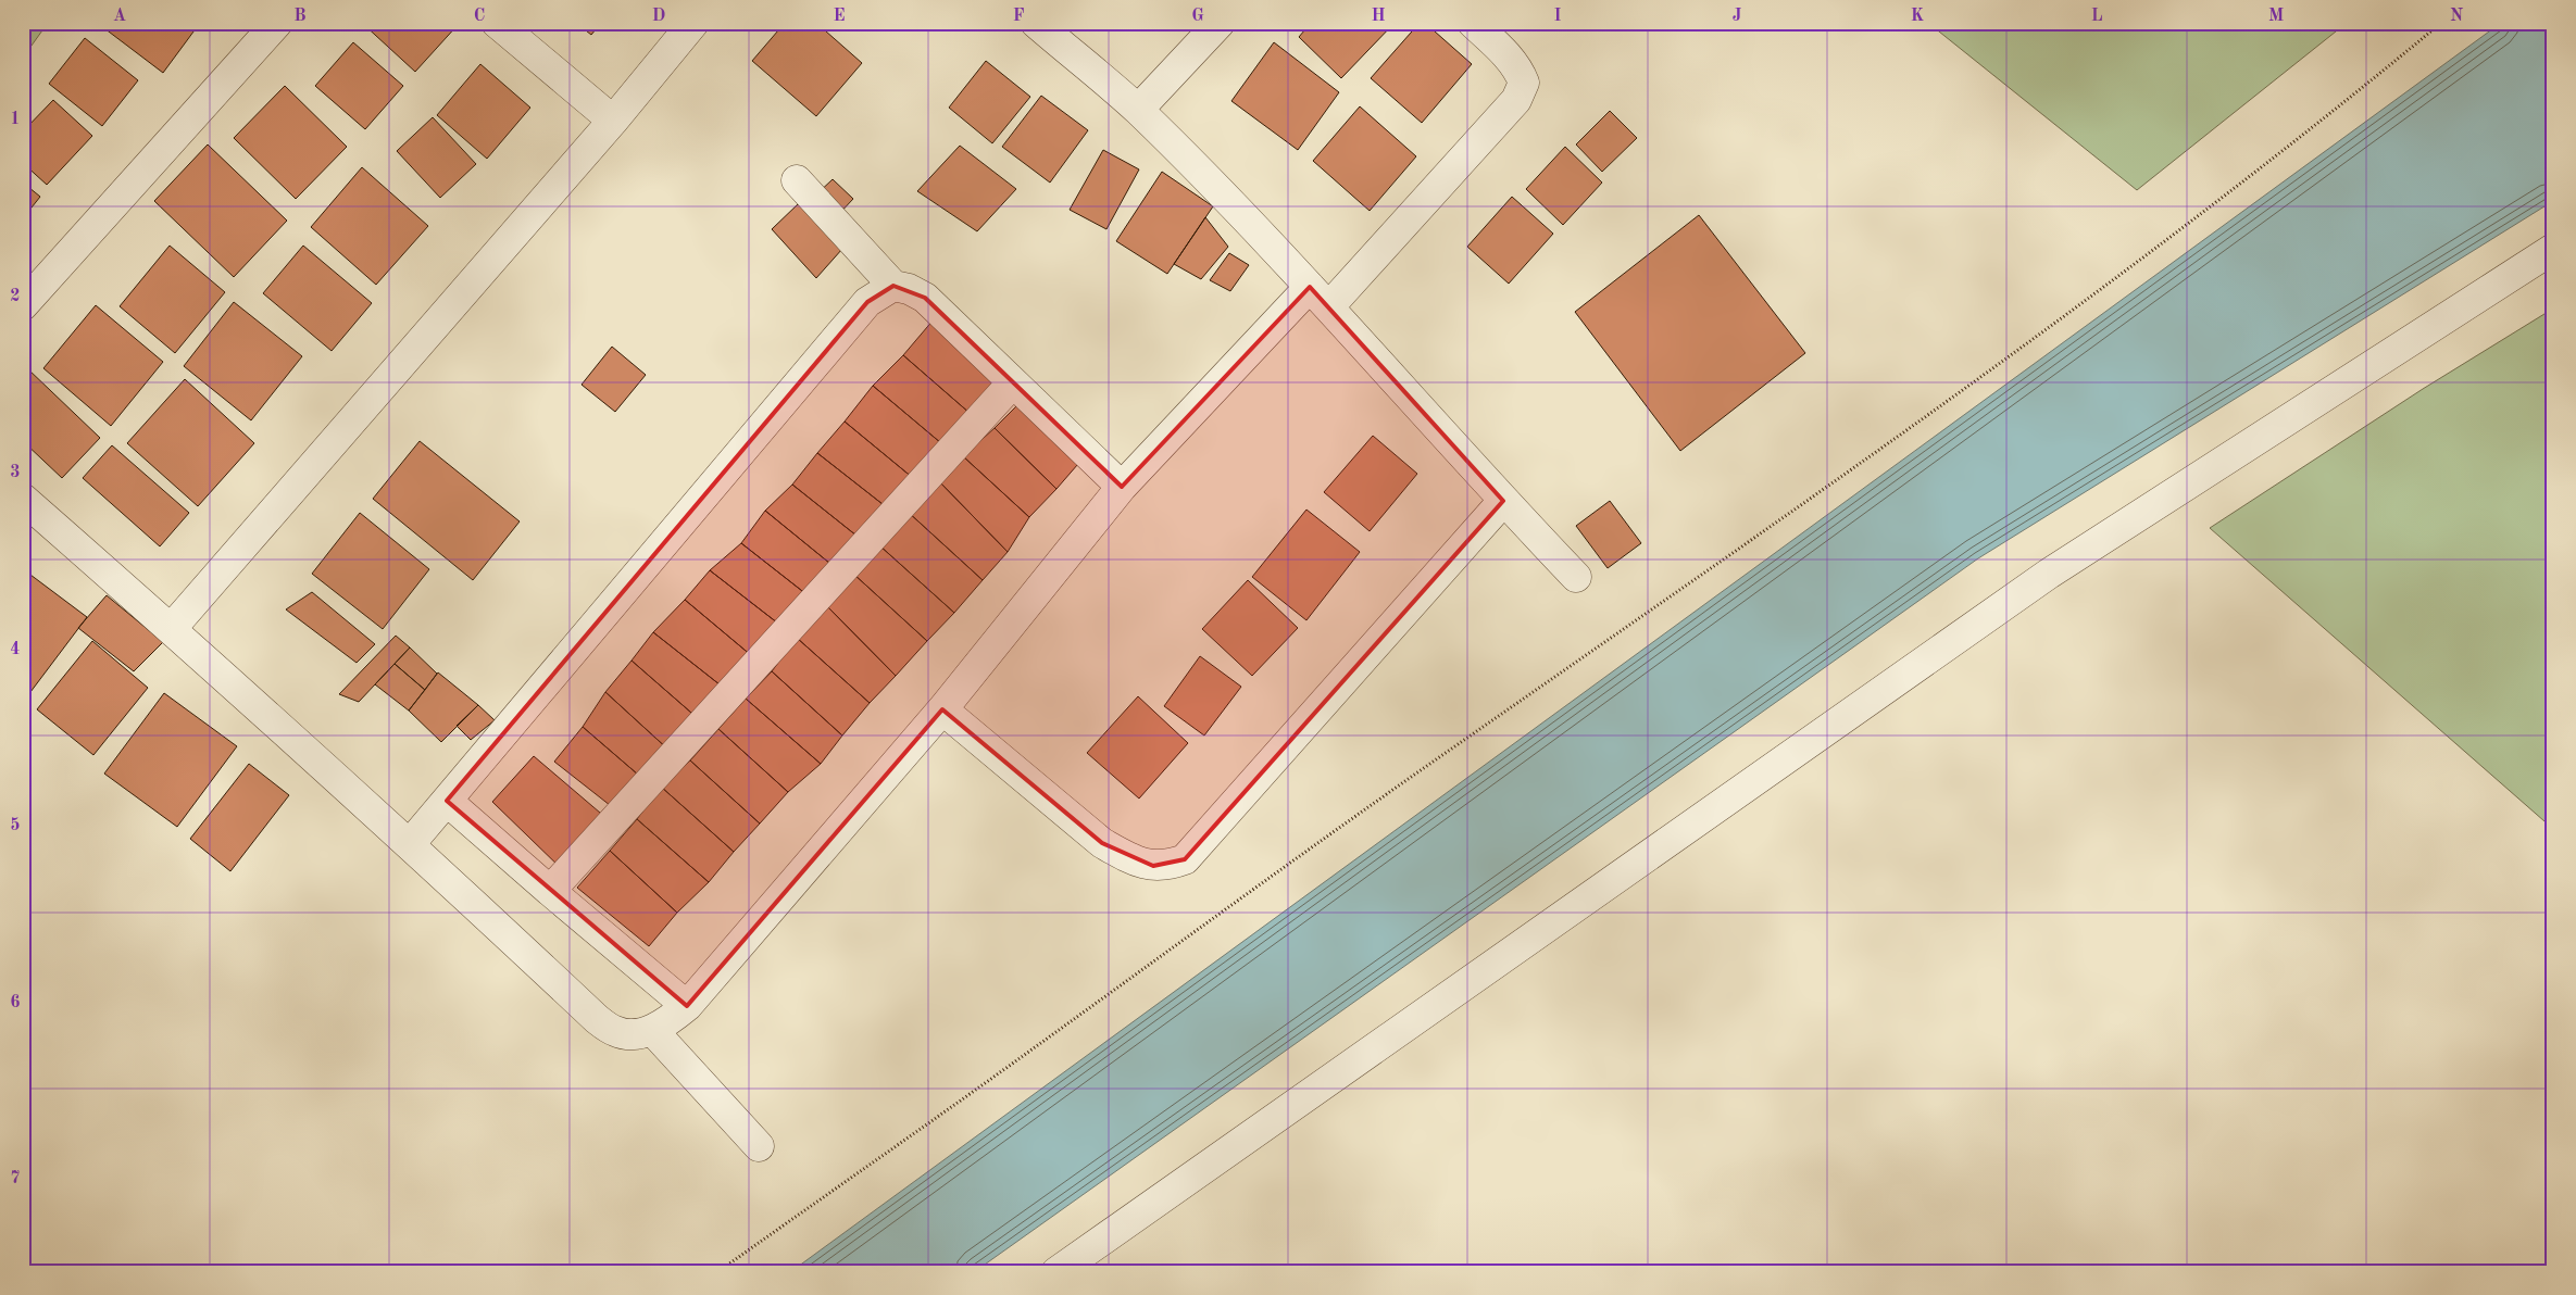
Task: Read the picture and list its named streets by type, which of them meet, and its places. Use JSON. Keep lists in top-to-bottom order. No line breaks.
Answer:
{"grid":{"columns":["A","B","C","D","E","F","G","H","I","J","K","L","M","N"],"rows":["1","2","3","4","5","6","7"]}}
